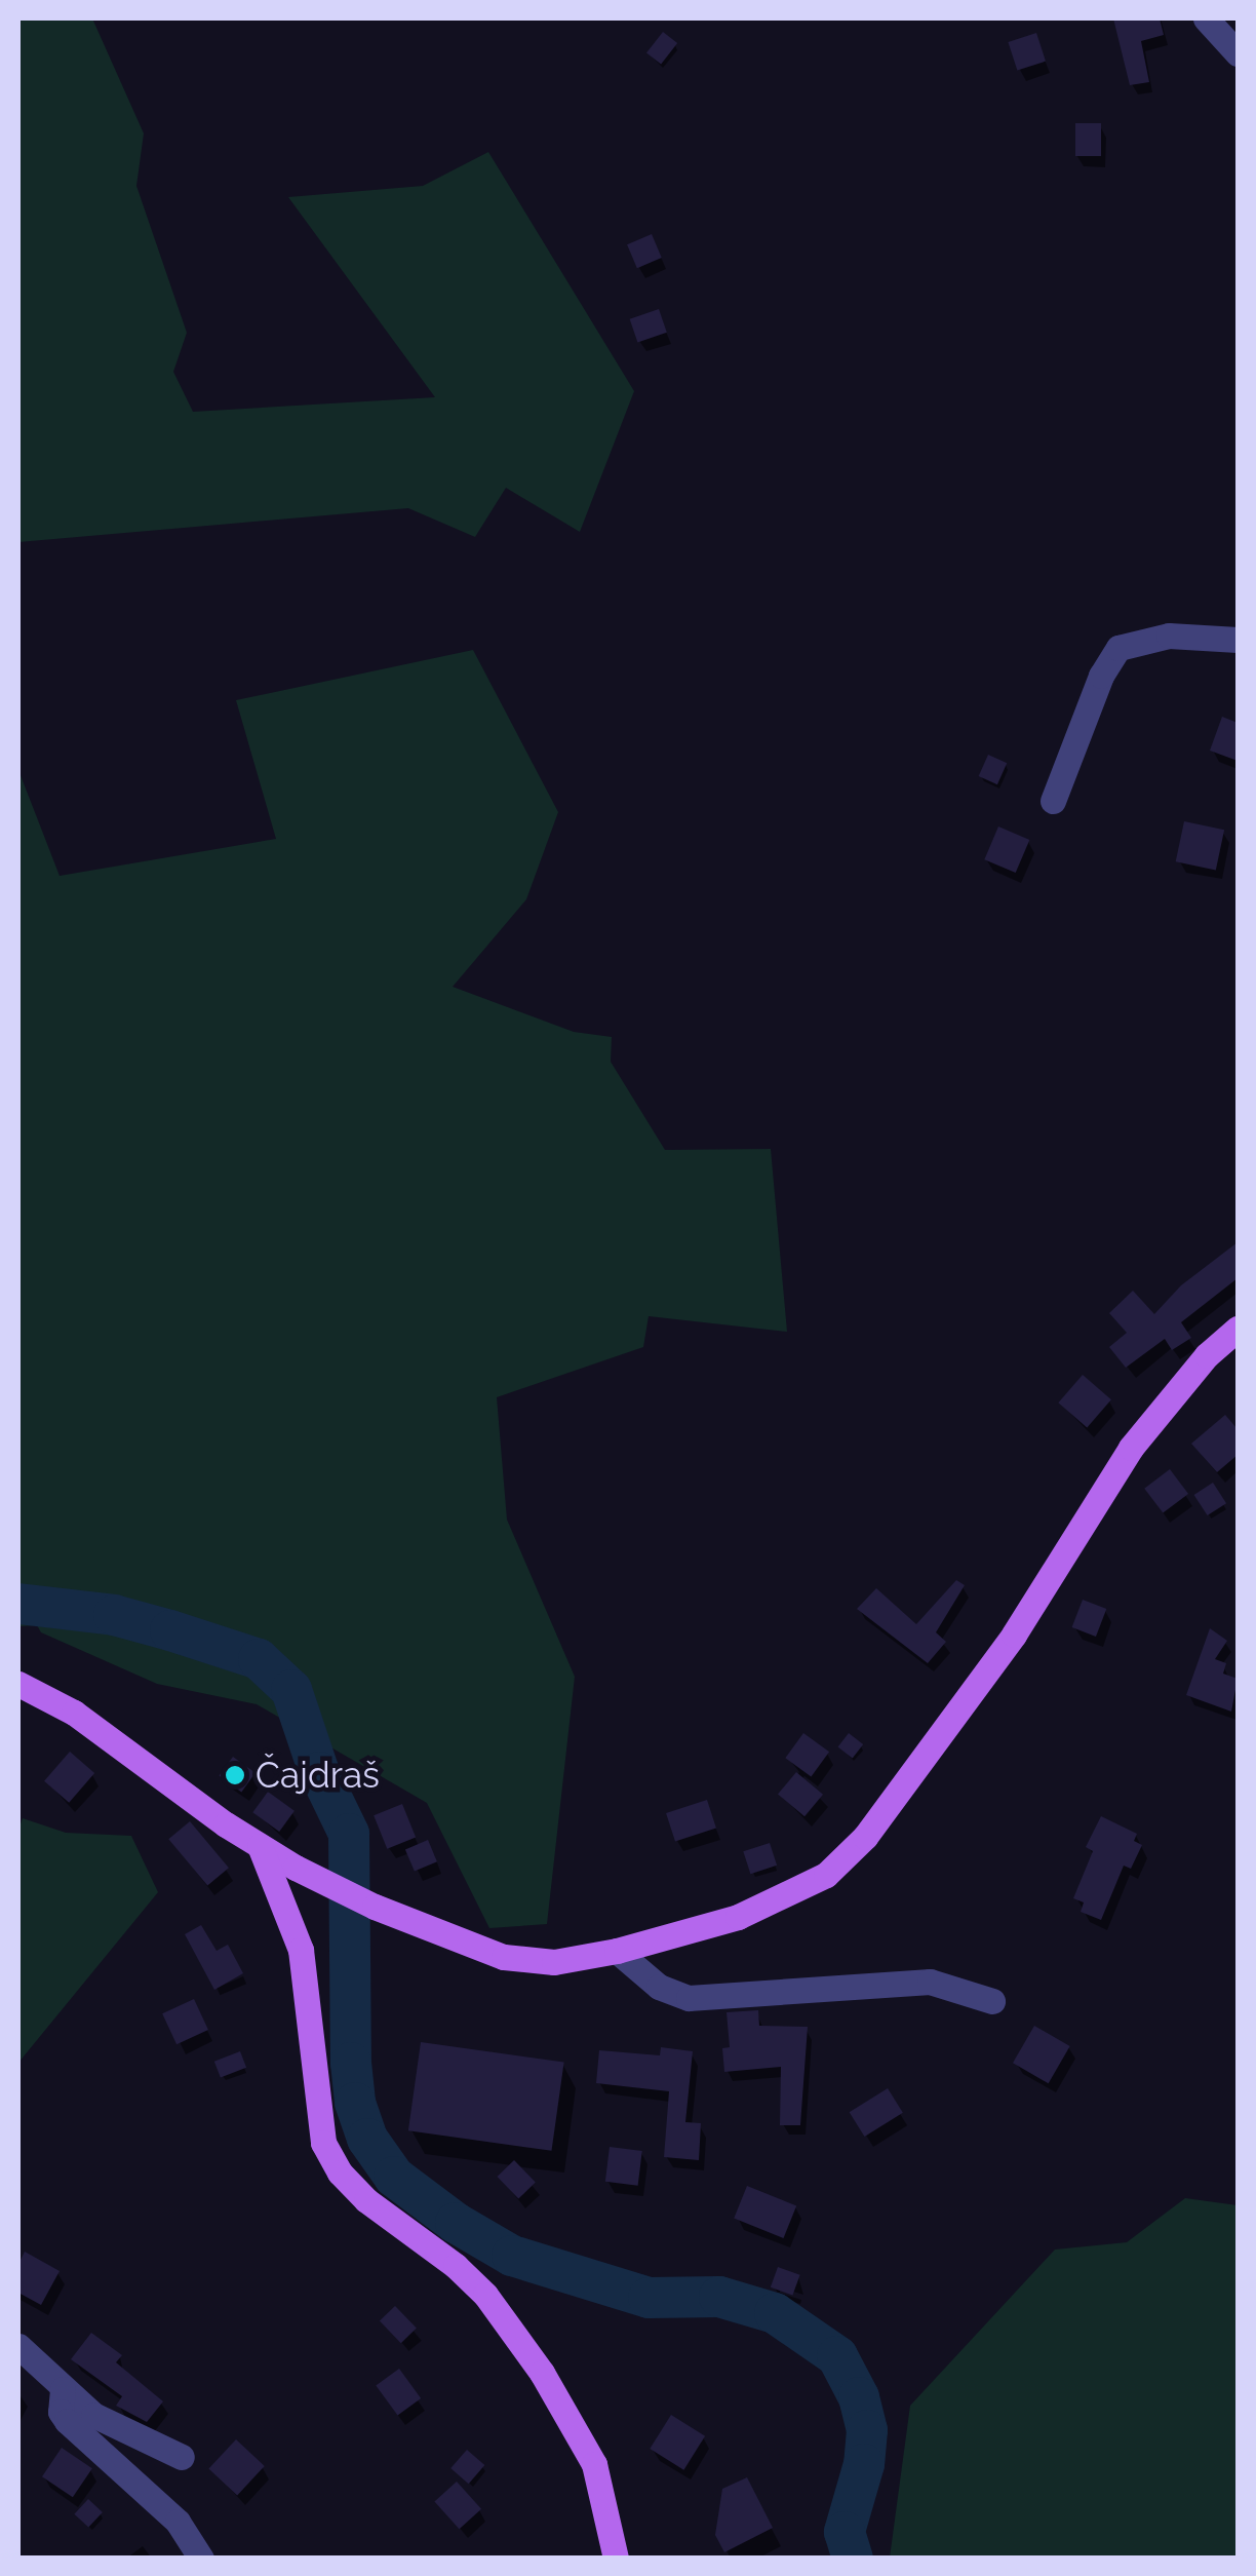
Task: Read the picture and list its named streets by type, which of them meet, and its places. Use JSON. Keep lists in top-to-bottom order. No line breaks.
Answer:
{"places":["Čajdraš"]}
